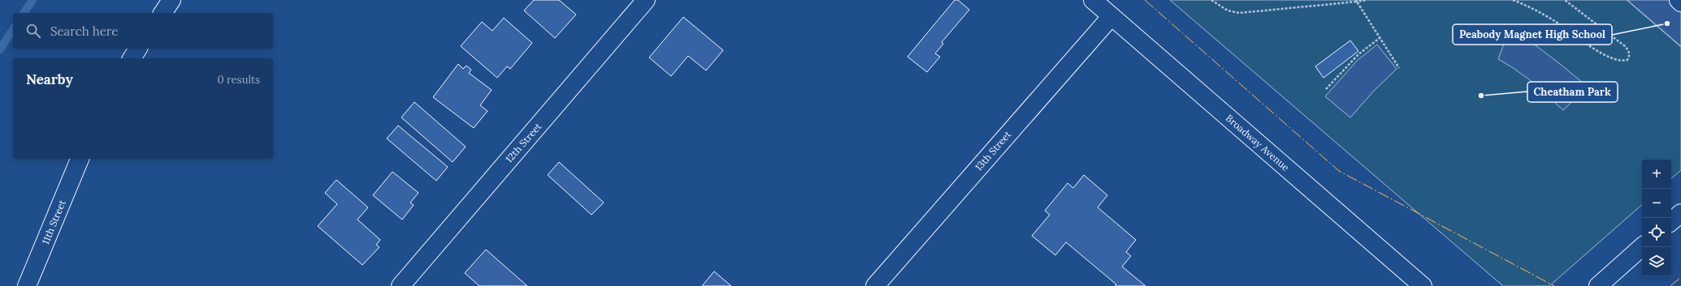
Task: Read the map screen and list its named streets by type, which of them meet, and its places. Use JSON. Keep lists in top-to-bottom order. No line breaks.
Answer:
{"streets":{"street":["12th Street","Broadway Avenue","13th Street","11th Street"]},"crossings":[["Broadway Avenue","13th Street"]],"places":["Peabody Magnet High School","Cheatham Park"],"page":{"search":"Search here","heading":["Nearby","0 results"],"map_buttons":["+","−"]}}
